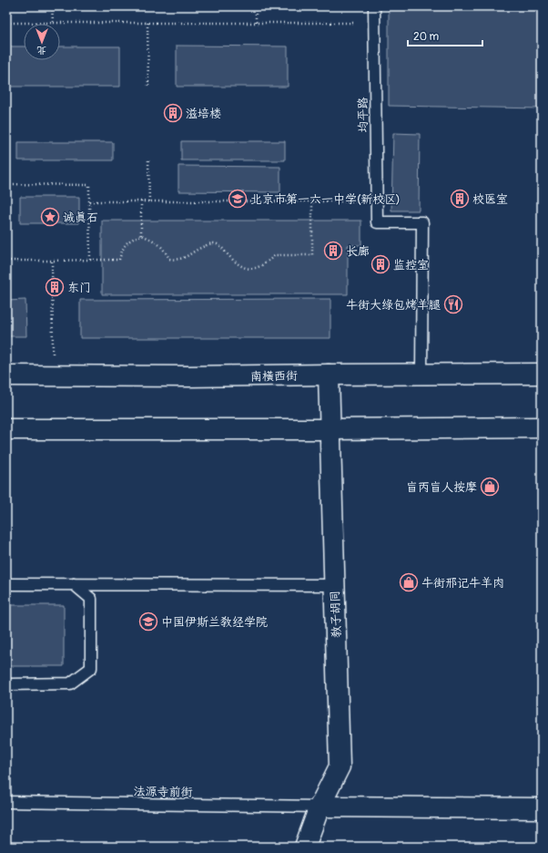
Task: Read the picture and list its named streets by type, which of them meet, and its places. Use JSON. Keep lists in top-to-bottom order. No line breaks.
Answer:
{"streets":{"main road":["南横西街","教子胡同"],"lane":["均平路","法源寺前街"]},"crossings":[["均平路","南横西街"],["南横西街","教子胡同"],["教子胡同","法源寺前街"]],"places":{"building":["滋培楼","校医室","长廊","监控室","东门"],"school or university":["北京市第一六一中学(新校区)","中国伊斯兰教经学院"],"place":["诚真石"],"restaurant":["牛街大绿包烤羊腿"],"shop":["盲丙盲人按摩","牛街邢记牛羊肉"]},"scale_bar":"20 m","north":"bottom"}
